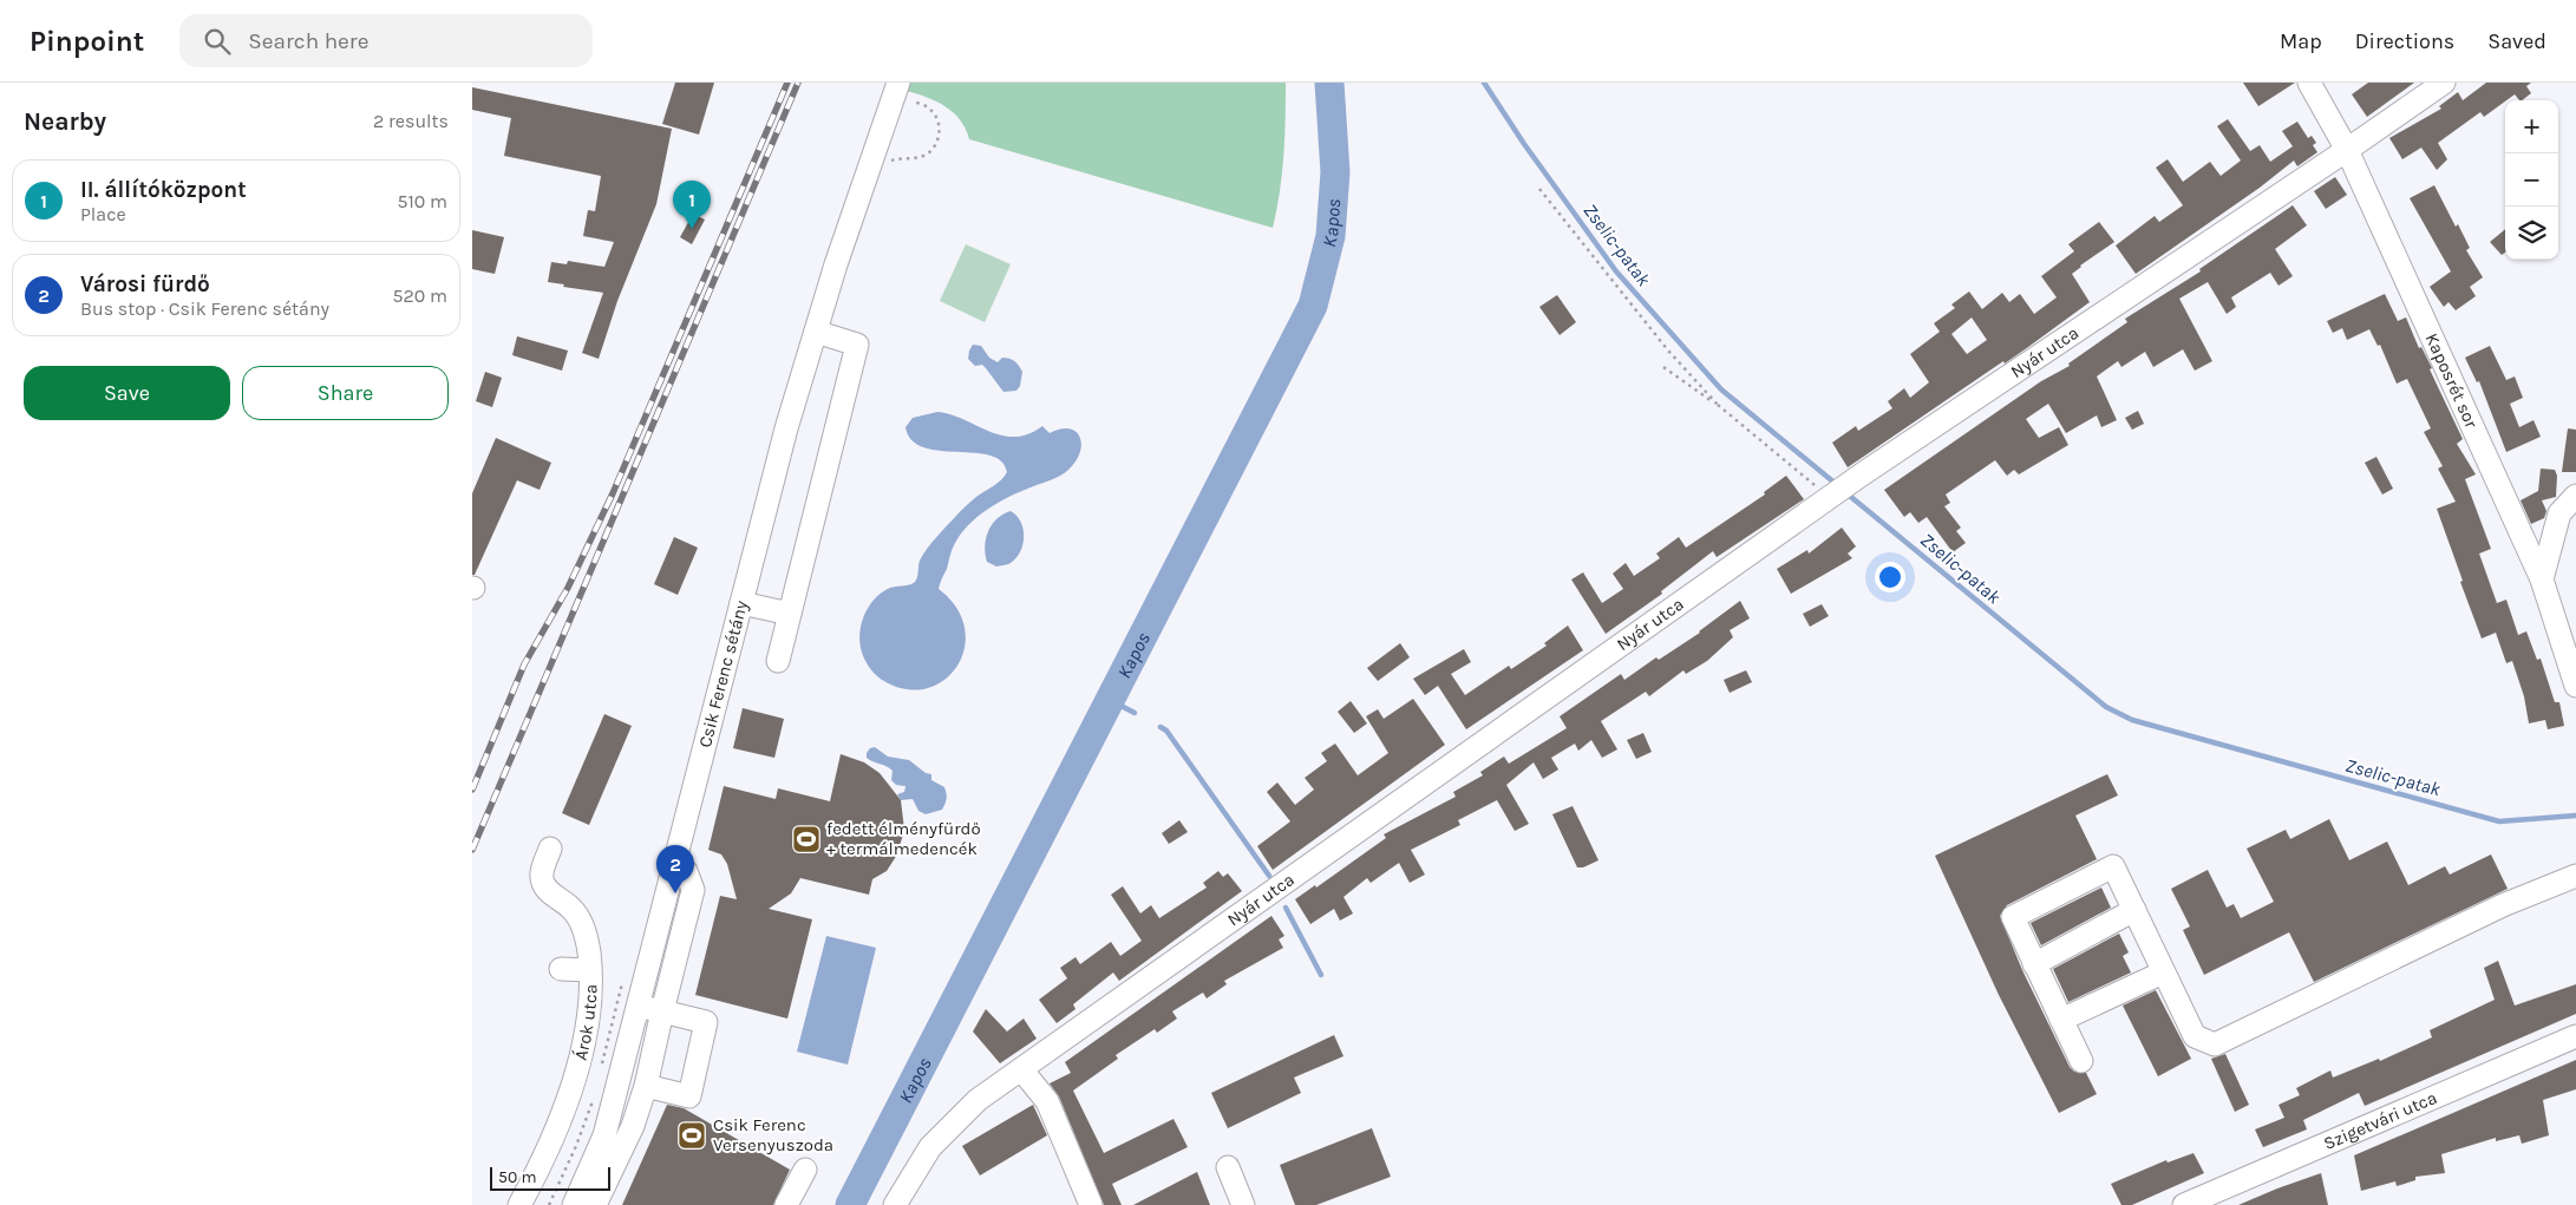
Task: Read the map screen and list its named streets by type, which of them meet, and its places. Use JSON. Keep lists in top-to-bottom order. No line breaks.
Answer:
{"streets":{"street":["Nyár utca","Kaposrét sor","Csik Ferenc sétány","Árok utca","Szigetvári utca"]},"crossings":[["Nyár utca","Kaposrét sor"]],"water":["Kapos","Zselic-patak"],"places":{"sports":["fedett élményfürdő + termálmedencék","Csik Ferenc Versenyuszoda"]},"scale_bar":"50 m","page":{"header":"Pinpoint","search":"Search here","nav":["Map","Directions","Saved"],"heading":["Nearby","2 results"],"map_buttons":["+","−"],"list":[{"mark":"1","name":"II. állítóközpont","note":"Place","value":"510 m"},{"mark":"2","name":"Városi fürdő","note":"Bus stop · Csik Ferenc sétány","value":"520 m"}],"pins":["1","2"],"buttons":["Save","Share"],"scale":"50 m"}}
